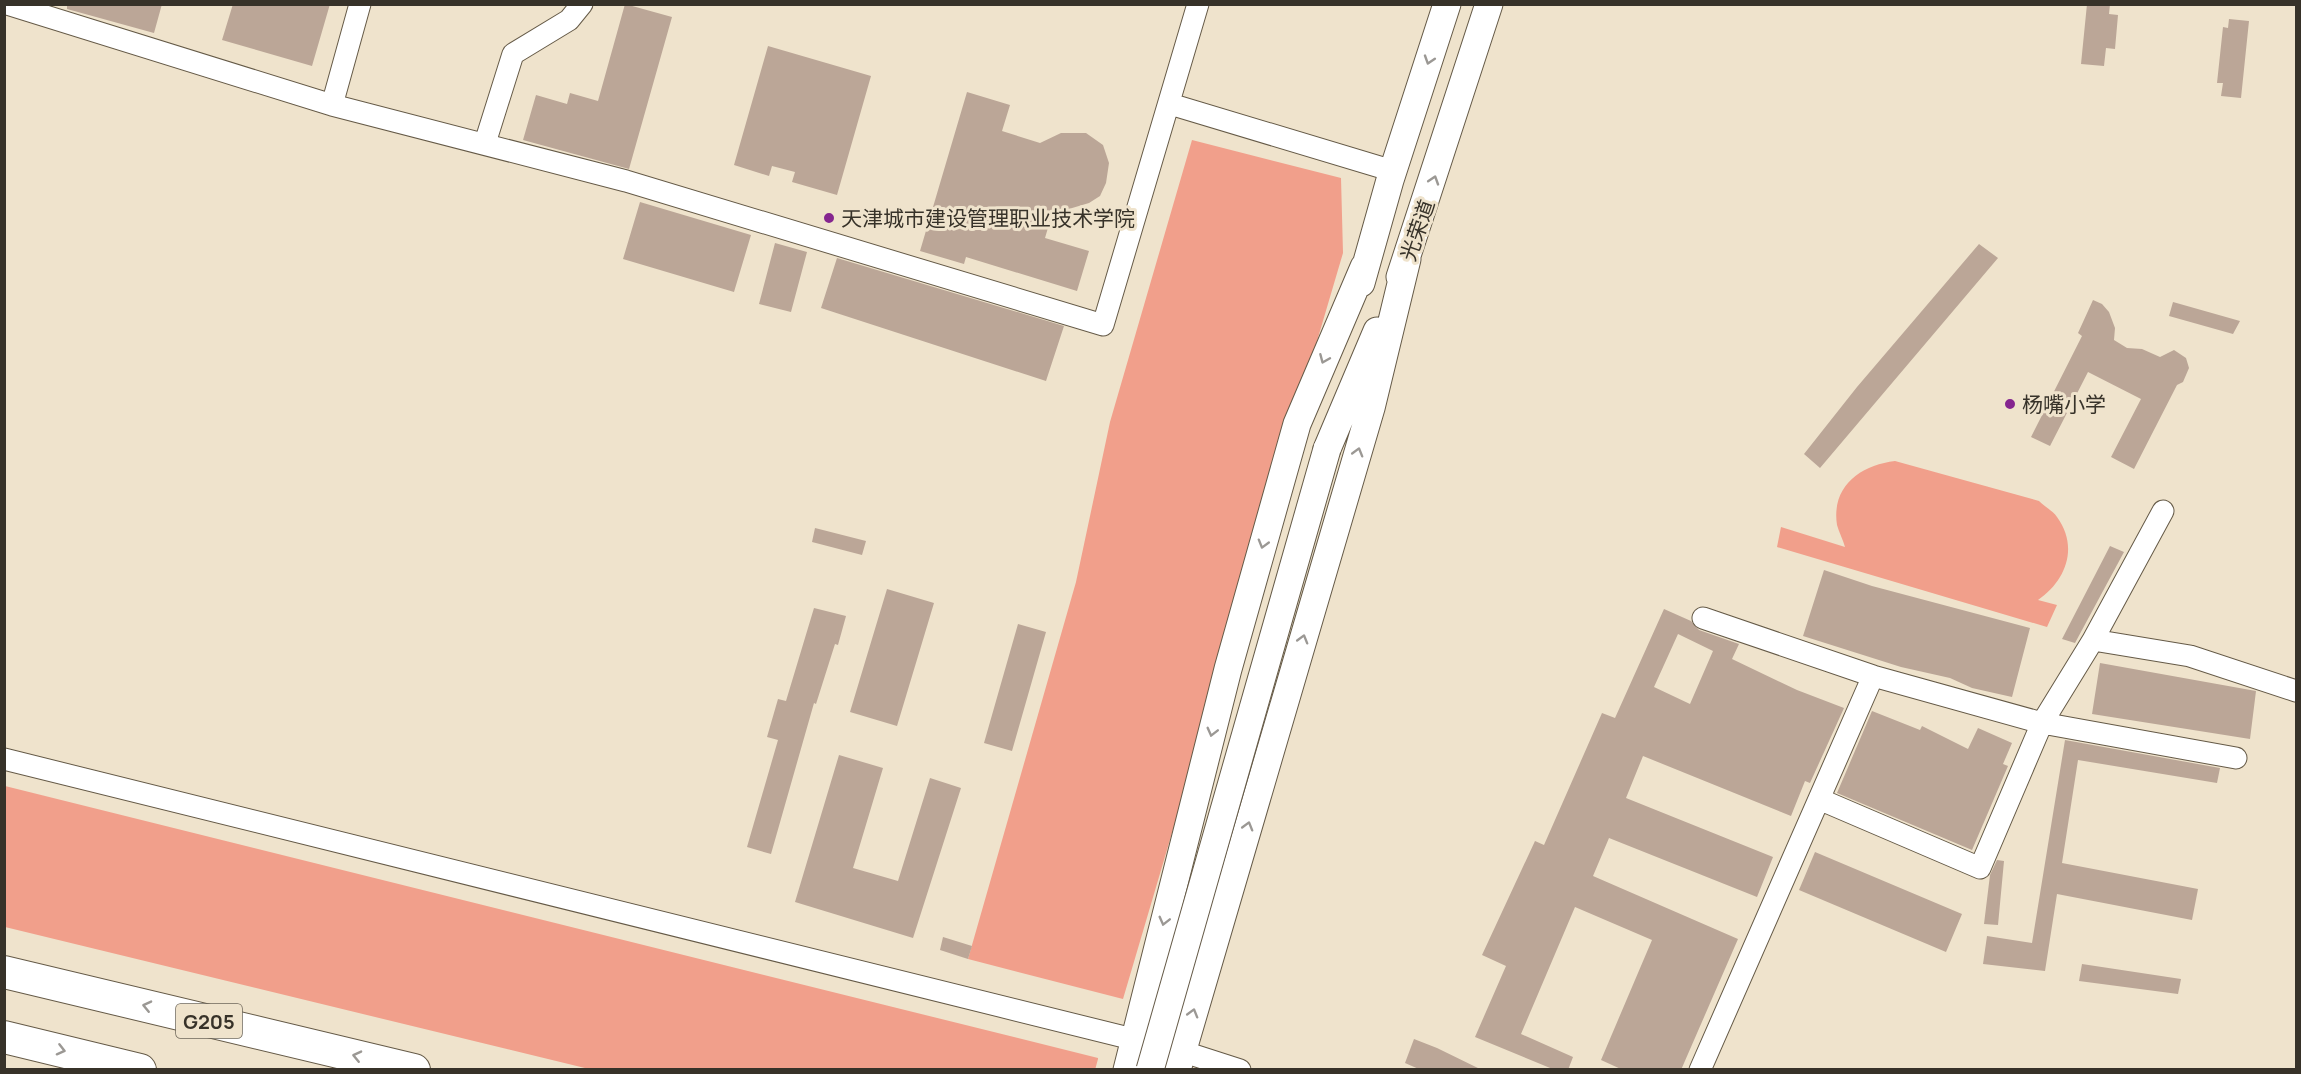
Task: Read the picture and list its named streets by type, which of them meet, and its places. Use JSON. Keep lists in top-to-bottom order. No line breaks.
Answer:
{"streets":{"highway":["G205"],"main road":["光荣道"]},"places":["天津城市建设管理职业技术学院","杨嘴小学"]}
